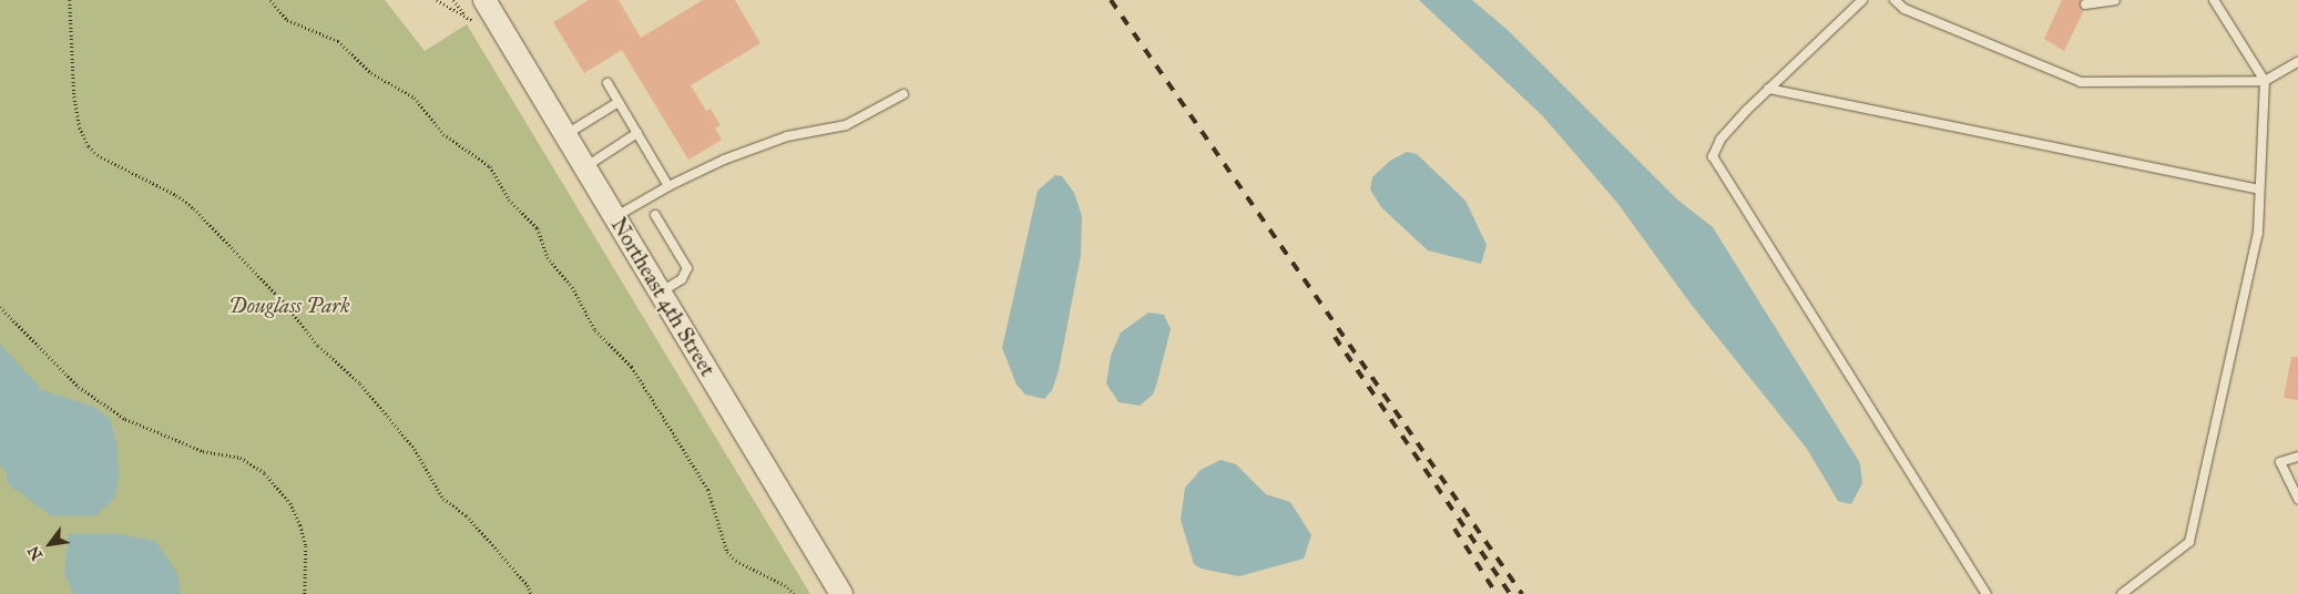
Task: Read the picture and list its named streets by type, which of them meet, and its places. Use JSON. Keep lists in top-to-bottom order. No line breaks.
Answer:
{"streets":{"street":["Northeast 4th Street"]},"parks":["Douglass Park"],"north":"bottom left"}
